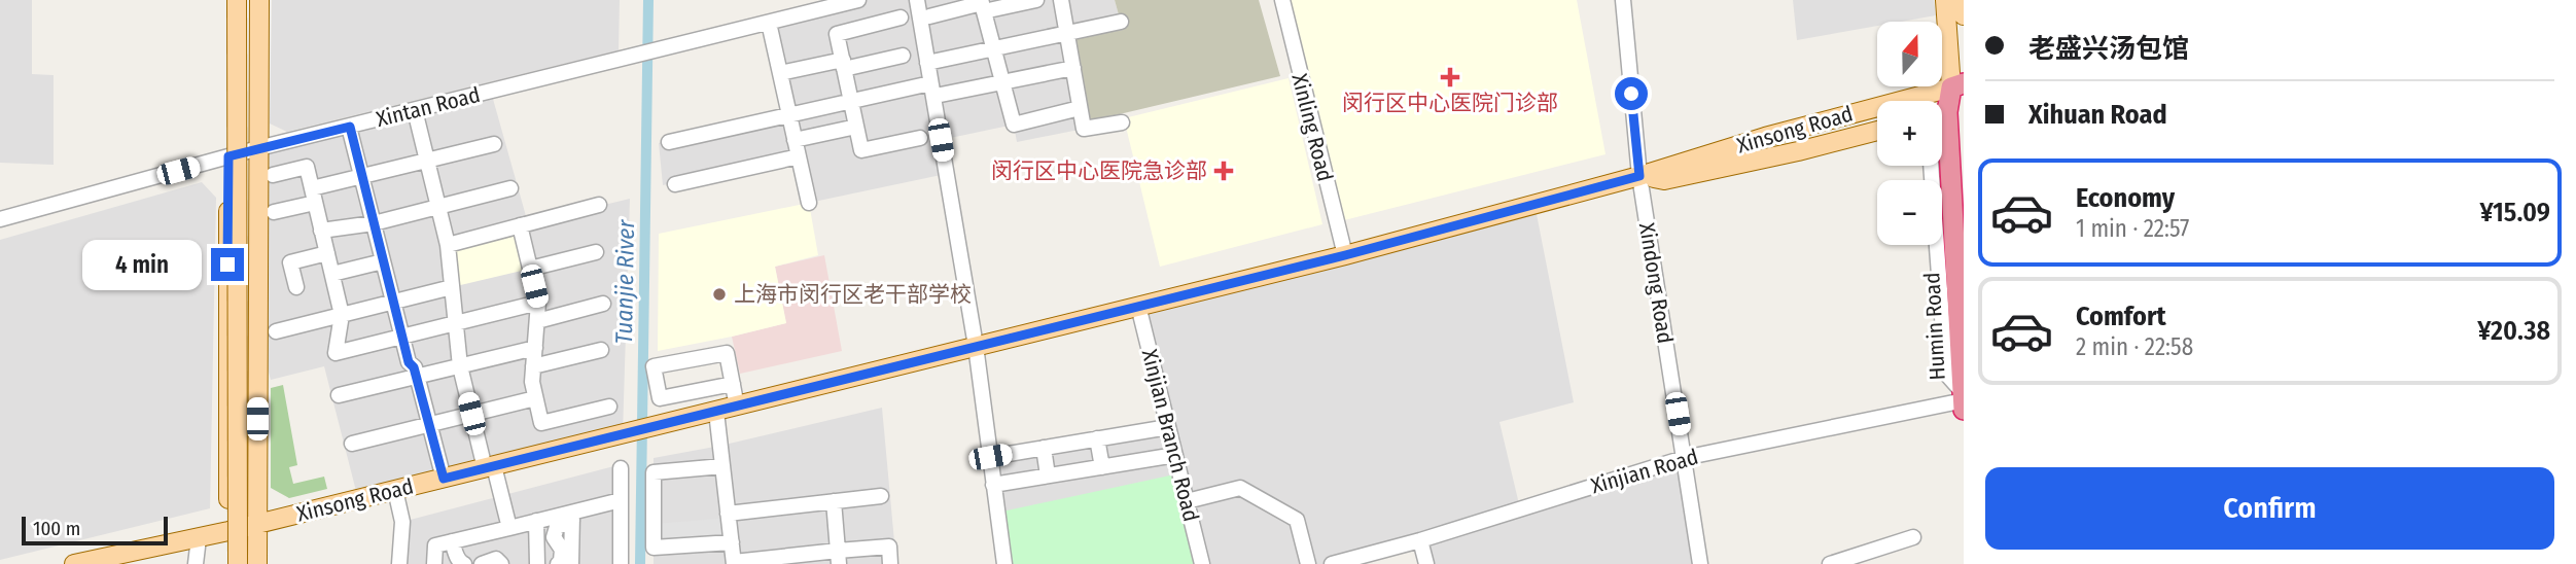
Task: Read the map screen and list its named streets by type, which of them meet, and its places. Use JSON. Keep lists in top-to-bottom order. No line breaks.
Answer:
{"streets":{"highway":["Humin Road"],"main road":["Xinsong Road"],"street":["Xintan Road","Xinling Road","Xindong Road","Xinjian Branch Road","Xinjian Road"]},"crossings":[["Xinling Road","Xinsong Road"],["Xinsong Road","Xindong Road"],["Xinsong Road","Humin Road"],["Xinsong Road","Xinjian Branch Road"],["Xindong Road","Xinjian Road"],["Humin Road","Xinjian Road"]],"water":["Tuanjie River"],"places":{"health":["闵行区中心医院门诊部","闵行区中心医院急诊部"],"other":["上海市闵行区老干部学校"]},"scale_bar":"100 m","north":"top","page":{"banner":["老盛兴汤包馆","Xihuan Road"],"map_buttons":["+","−"],"list":[{"name":"Economy","note":"1 min · 22:57","value":"¥15.09"},{"name":"Comfort","note":"2 min · 22:58","value":"¥20.38"}],"bubble":"4 min","buttons":"Confirm","scale":"100 m"}}
